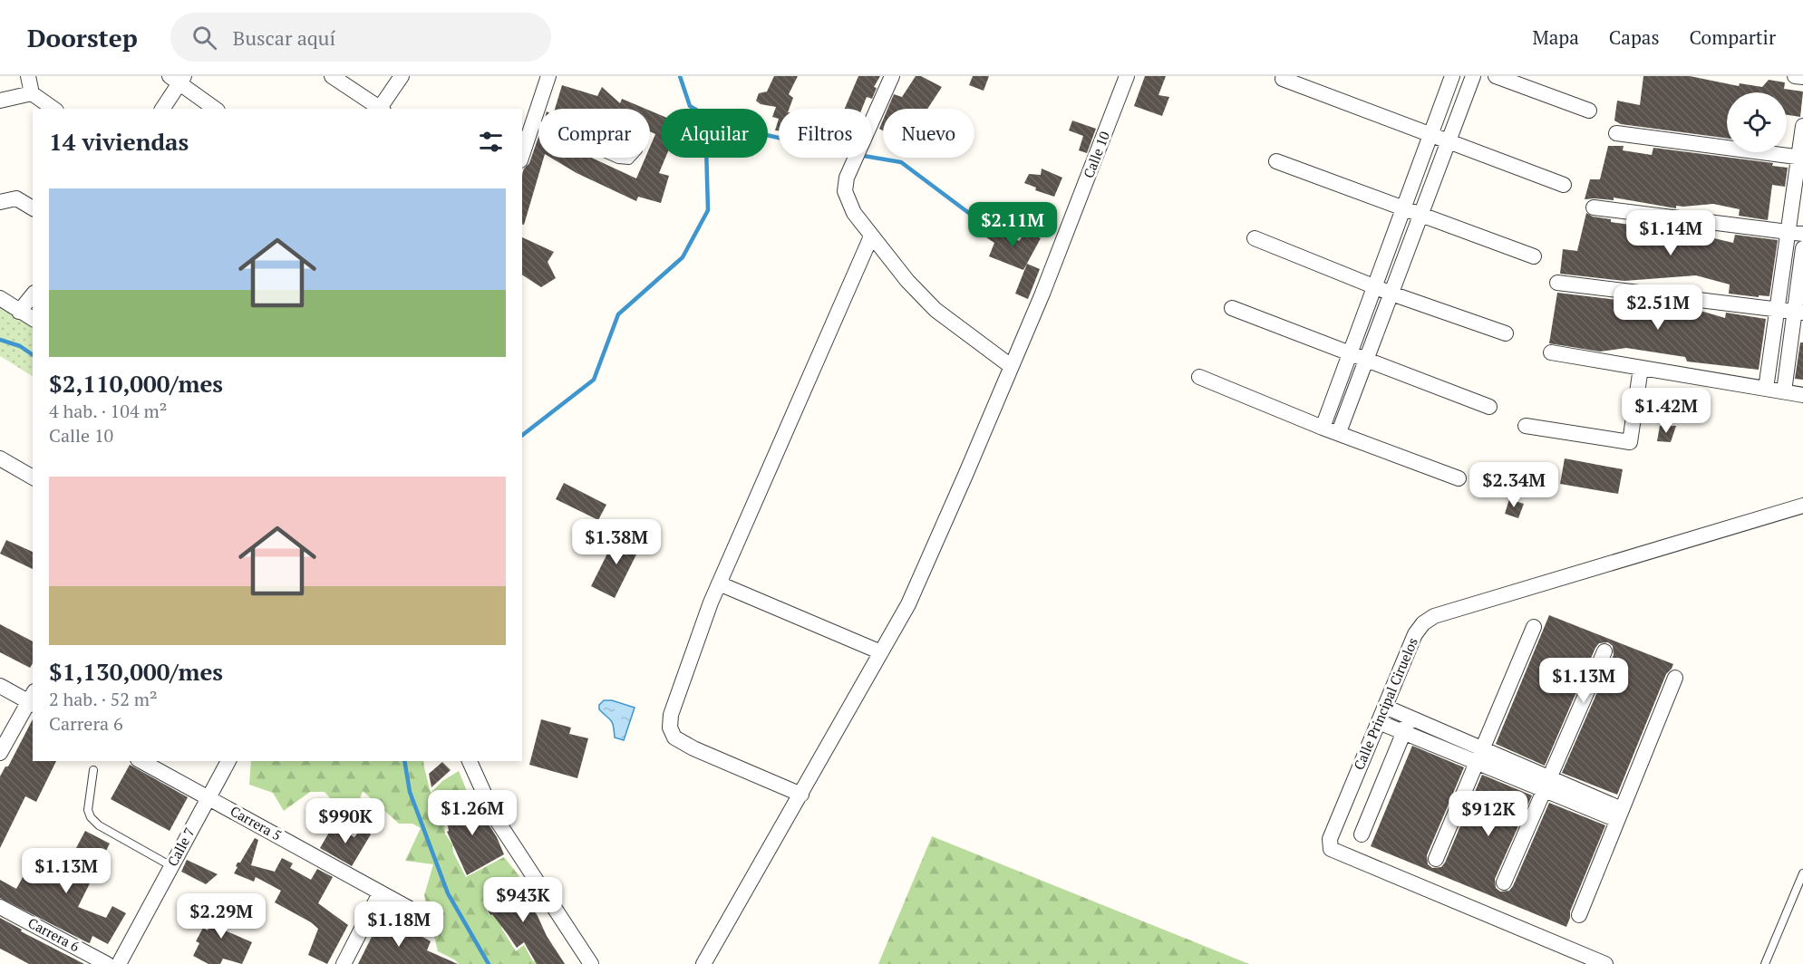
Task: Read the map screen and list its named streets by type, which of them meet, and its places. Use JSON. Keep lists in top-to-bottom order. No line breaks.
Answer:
{"streets":{"street":["Calle 10","Calle Principal Ciruelos","Carrera 5","Calle 7","Carrera 6"]},"crossings":[["Carrera 5","Calle 7"]],"page":{"header":"Doorstep","search":"Buscar aquí","nav":["Mapa","Capas","Compartir"],"chip":["Comprar","Alquilar","Filtros","Nuevo"],"heading":"14 viviendas","list":[{"name":"$2,110,000/mes","note":"4 hab. · 104 m² · Calle 10"},{"name":"$1,130,000/mes","note":"2 hab. · 52 m² · Carrera 6"}],"price":["$2.11M","$1.14M","$2.51M","$1.42M","$2.34M","$1.38M","$1.13M","$1.26M","$912K","$990K","$1.13M","$943K","$2.29M","$1.18M"]}}
